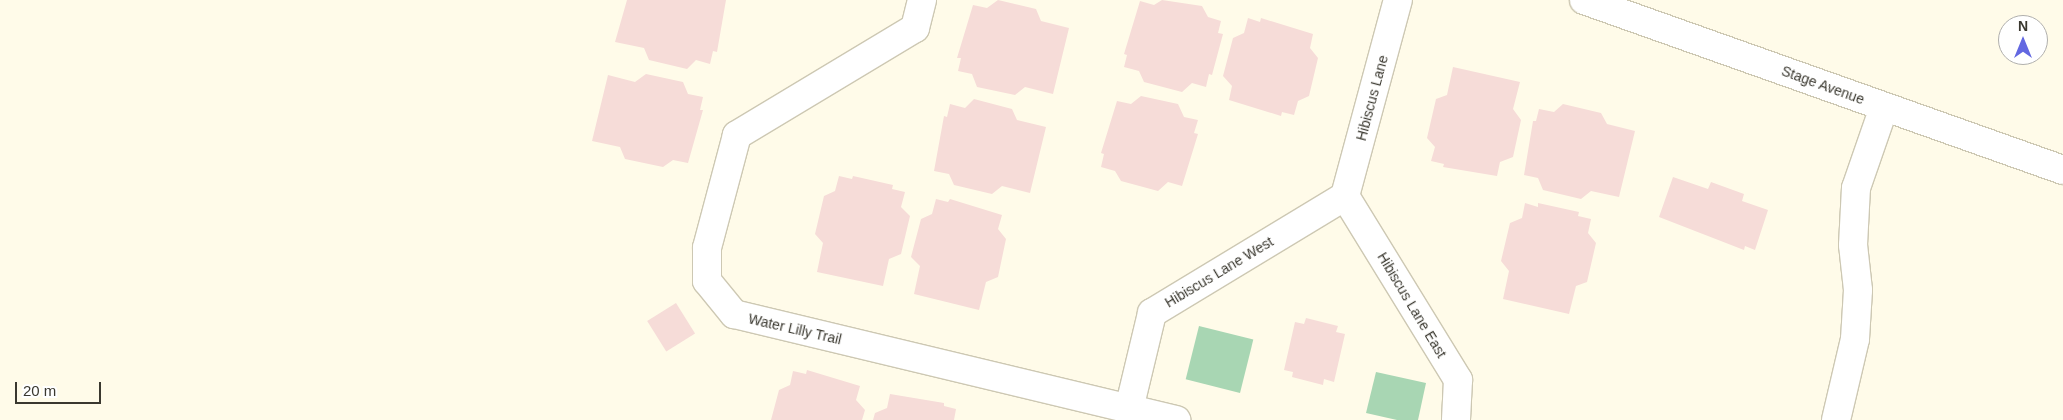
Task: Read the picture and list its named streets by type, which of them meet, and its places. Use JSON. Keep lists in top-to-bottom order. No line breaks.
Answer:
{"streets":{"street":["Stage Avenue","Hibiscus Lane","Hibiscus Lane West","Hibiscus Lane East","Water Lilly Trail"]},"crossings":[["Hibiscus Lane","Hibiscus Lane West"],["Hibiscus Lane","Hibiscus Lane East"],["Hibiscus Lane West","Hibiscus Lane East"],["Hibiscus Lane West","Water Lilly Trail"]],"scale_bar":"20 m","north":"top"}
